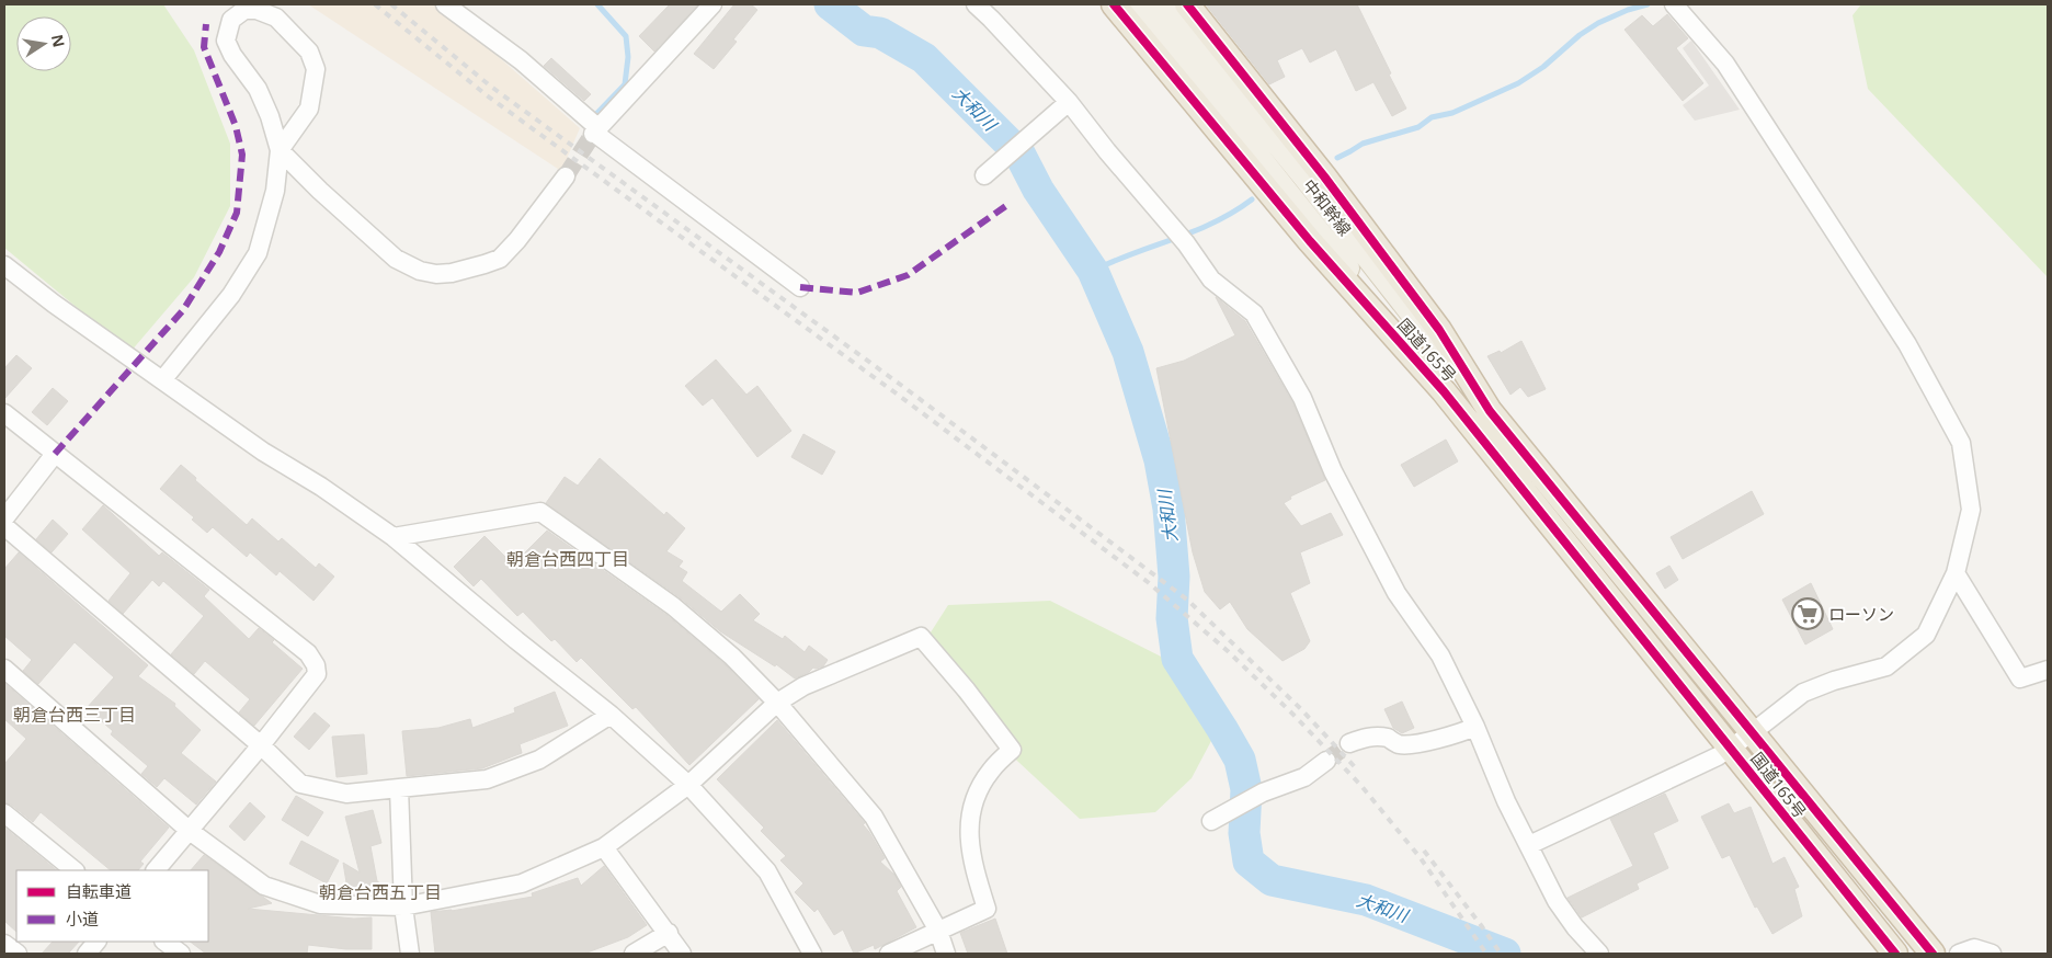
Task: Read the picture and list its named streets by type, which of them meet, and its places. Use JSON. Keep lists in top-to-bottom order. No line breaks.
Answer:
{"streets":{"highway":["国道165号"],"main road":["中和幹線"]},"crossings":[["中和幹線","国道165号"]],"districts":["朝倉台西四丁目","朝倉台西三丁目","朝倉台西五丁目"],"water":["大和川"],"places":{"supermarket":["ローソン"]},"legend":["自転車道","小道"],"north":"right"}
